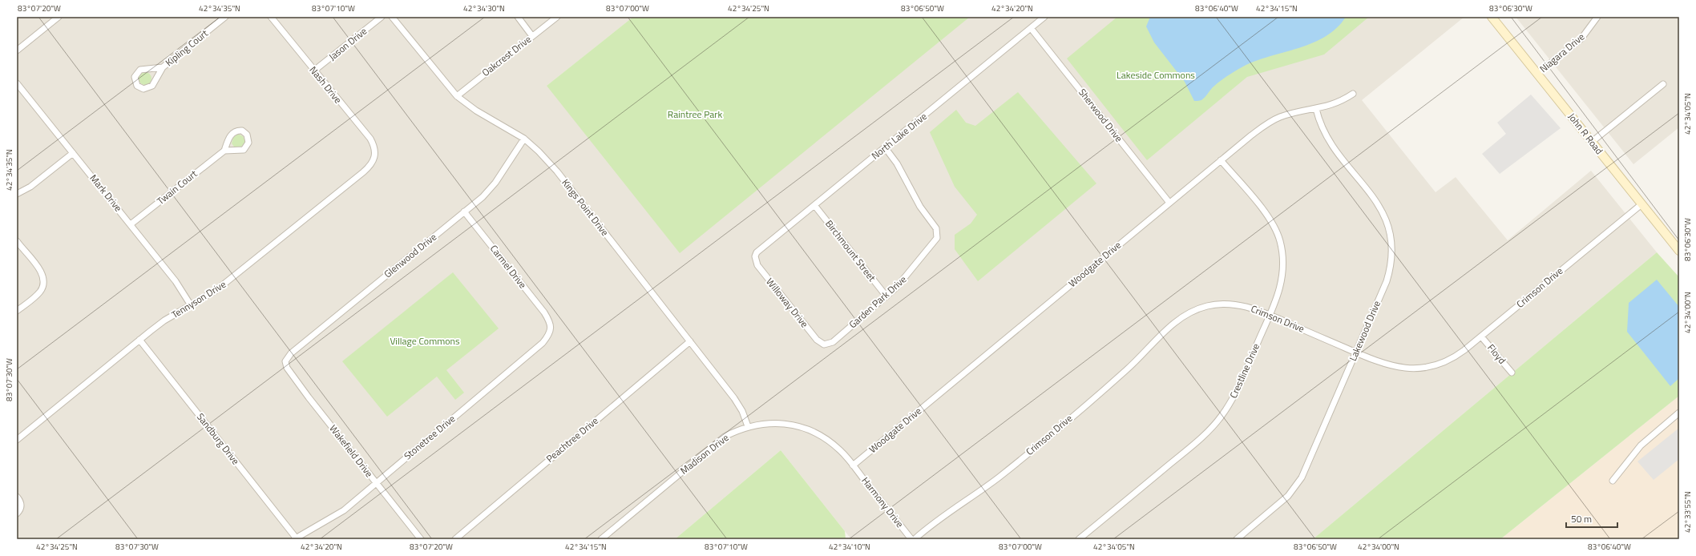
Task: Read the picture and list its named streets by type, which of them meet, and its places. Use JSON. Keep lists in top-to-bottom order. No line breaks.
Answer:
{"streets":{"main road":["John R Road"],"street":["Jason Drive","Kipling Court","Niagara Drive","Oakcrest Drive","Nash Drive","Sherwood Drive","North Lake Drive","Twain Court","Mark Drive","Kings Point Drive","Birchmount Street","Glenwood Drive","Woodgate Drive","Carmel Drive","Crimson Drive","Tennyson Drive","Garden Park Drive","Willoway Drive","Lakewood Drive","Floyd","Crestline Drive","Stonetree Drive","Sandburg Drive","Peachtree Drive","Wakefield Drive","Madison Drive","Harmony Drive"]},"crossings":[["Jason Drive","Nash Drive"],["Niagara Drive","John R Road"],["Oakcrest Drive","Kings Point Drive"],["Nash Drive","Tennyson Drive"],["Sherwood Drive","North Lake Drive"],["Sherwood Drive","Woodgate Drive"],["John R Road","Crimson Drive"],["North Lake Drive","Birchmount Street"],["North Lake Drive","Garden Park Drive"],["North Lake Drive","Willoway Drive"],["Twain Court","Mark Drive"],["Mark Drive","Tennyson Drive"],["Kings Point Drive","Glenwood Drive"],["Kings Point Drive","Peachtree Drive"],["Kings Point Drive","Madison Drive"],["Birchmount Street","Garden Park Drive"],["Glenwood Drive","Carmel Drive"],["Glenwood Drive","Wakefield Drive"],["Woodgate Drive","Lakewood Drive"],["Woodgate Drive","Crestline Drive"],["Woodgate Drive","Madison Drive"],["Woodgate Drive","Harmony Drive"],["Carmel Drive","Stonetree Drive"],["Crimson Drive","Lakewood Drive"],["Crimson Drive","Floyd"],["Crimson Drive","Crestline Drive"],["Tennyson Drive","Sandburg Drive"],["Garden Park Drive","Willoway Drive"],["Stonetree Drive","Sandburg Drive"],["Stonetree Drive","Wakefield Drive"],["Madison Drive","Harmony Drive"]],"parks":["Lakeside Commons","Raintree Park","Village Commons"],"scale_bar":"50 m","coordinates":["83°07'20\"W","42°34'35\"N","83°07'10\"W","42°34'30\"N","83°07'00\"W","42°34'25\"N","83°06'50\"W","42°34'20\"N","83°06'40\"W","42°34'15\"N","83°06'30\"W","42°34'05\"N","42°34'00\"N","83°07'30\"W","42°33'55\"N","42°34'10\"N"]}
